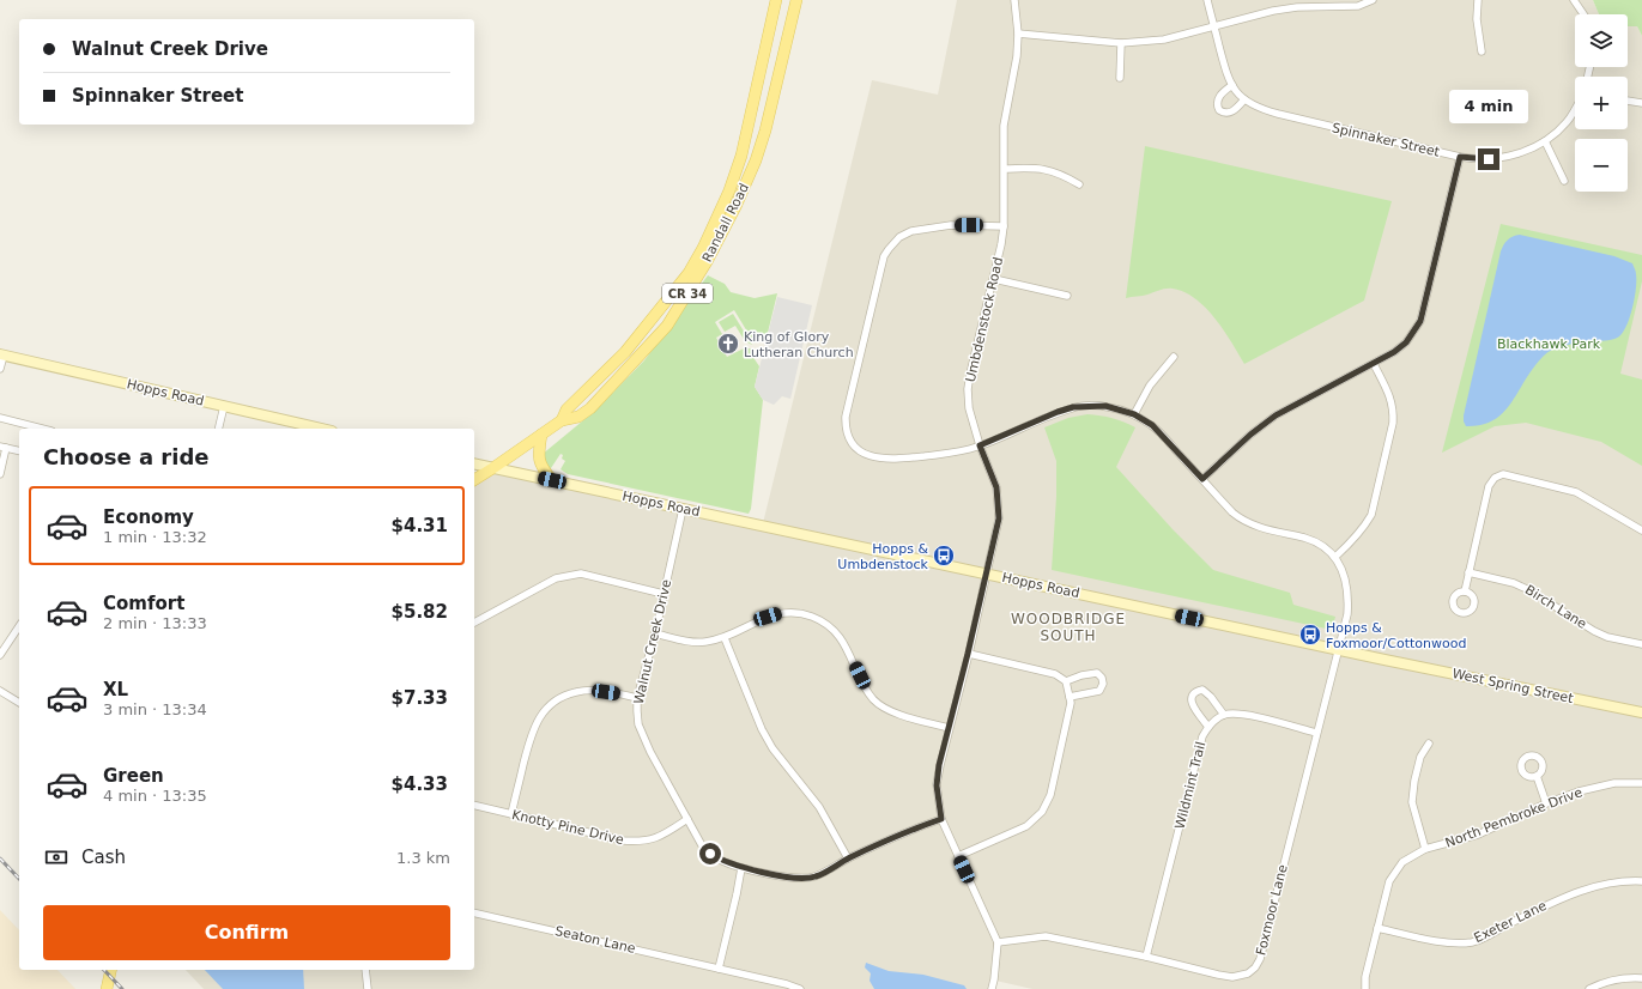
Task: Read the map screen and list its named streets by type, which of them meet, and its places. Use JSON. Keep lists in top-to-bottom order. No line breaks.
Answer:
{"streets":{"main road":["Randall Road","CR 34","Hopps Road","West Spring Street"],"street":["Spinnaker Street","Umbdenstock Road","Birch Lane","Walnut Creek Drive","Wildmint Trail","North Pembroke Drive","Knotty Pine Drive","Foxmoor Lane","Exeter Lane","Seaton Lane"]},"crossings":[["Randall Road","Hopps Road"],["Umbdenstock Road","Hopps Road"],["Umbdenstock Road","Walnut Creek Drive"],["Umbdenstock Road","Foxmoor Lane"],["Hopps Road","Walnut Creek Drive"],["Hopps Road","West Spring Street"],["Hopps Road","Foxmoor Lane"],["Walnut Creek Drive","Knotty Pine Drive"],["Wildmint Trail","Foxmoor Lane"],["North Pembroke Drive","Exeter Lane"]],"districts":["WOODBRIDGE SOUTH"],"parks":["Blackhawk Park"],"places":{"church":["King of Glory Lutheran Church"],"bus stop":["Hopps & Umbdenstock","Hopps & Foxmoor/Cottonwood"]},"page":{"map_buttons":["+","−"],"banner":["Walnut Creek Drive","Spinnaker Street"],"bubble":"4 min","heading":"Choose a ride","list":[{"name":"Economy","note":"1 min · 13:32","value":"$4.31"},{"name":"Comfort","note":"2 min · 13:33","value":"$5.82"},{"name":"XL","note":"3 min · 13:34","value":"$7.33"},{"name":"Green","note":"4 min · 13:35","value":"$4.33"}],"pay":["Cash","1.3 km"],"buttons":"Confirm"}}
